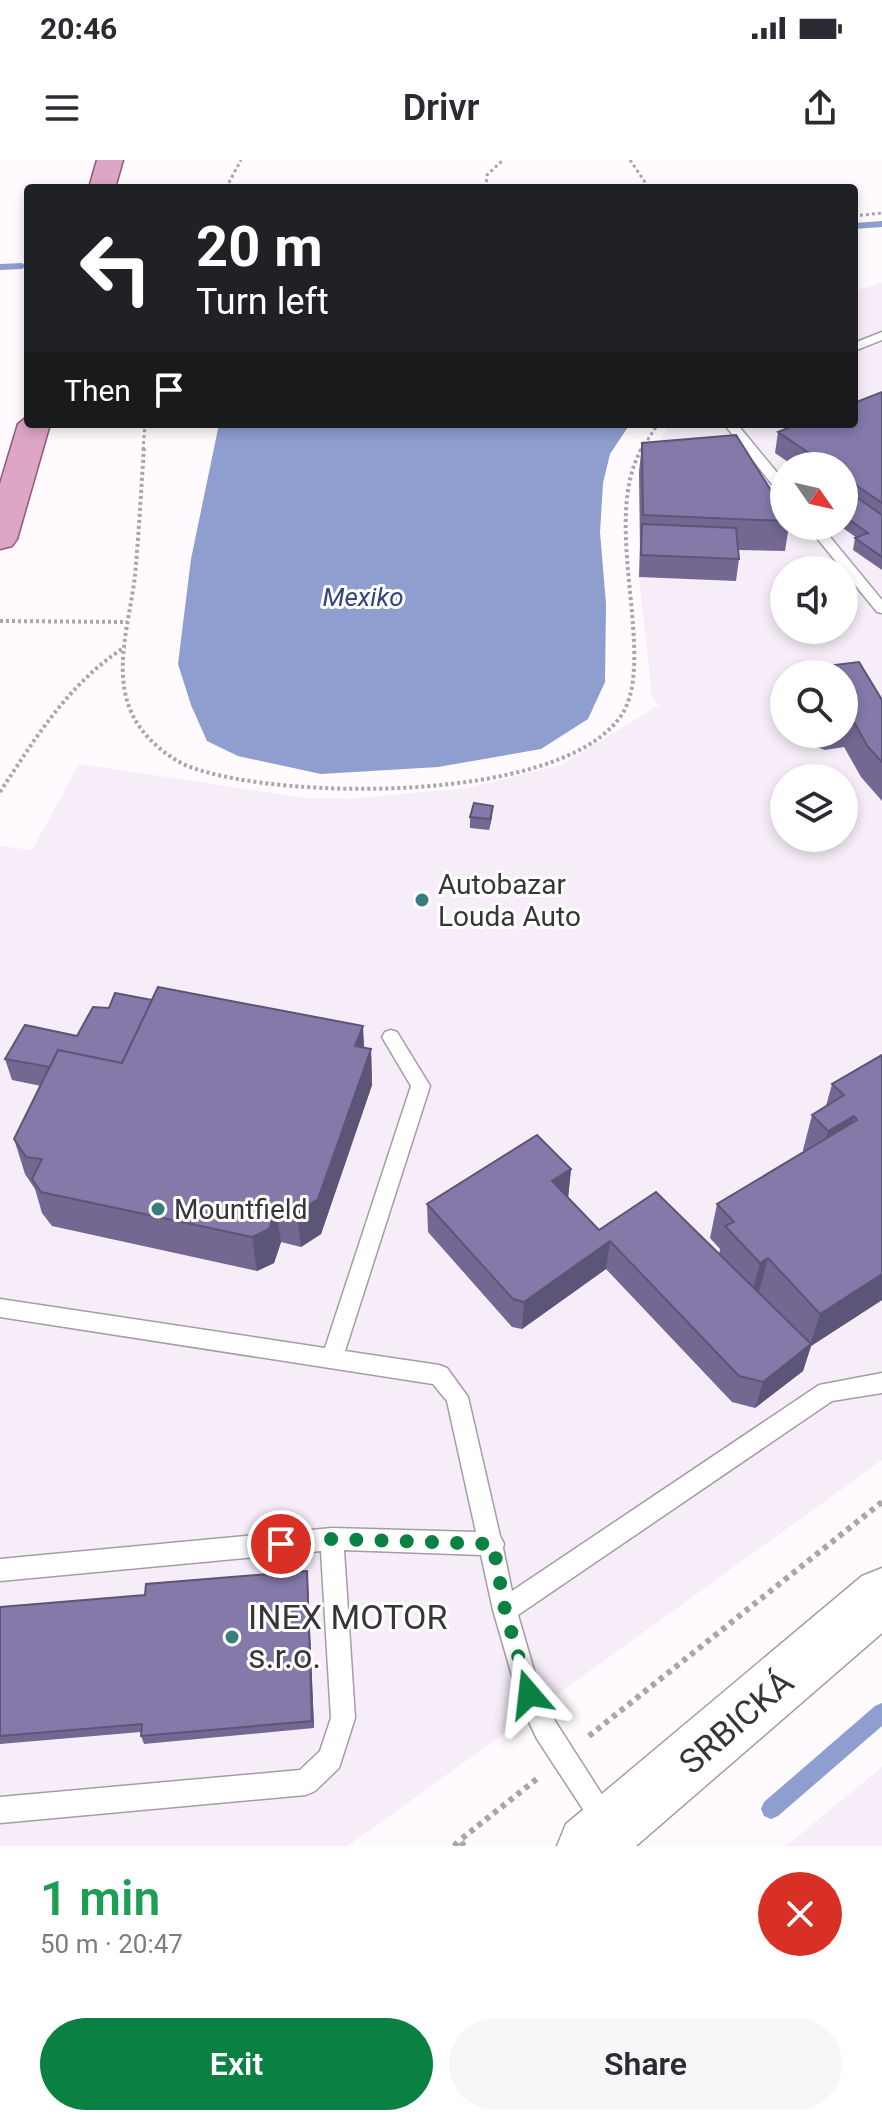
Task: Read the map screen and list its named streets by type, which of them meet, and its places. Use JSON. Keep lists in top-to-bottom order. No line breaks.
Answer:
{"streets":{"street":["SRBICKÁ"]},"water":["Mexiko"],"places":["Autobazar Louda Auto","Mountfield","INEX MOTOR s.r.o."],"north":"bottom right","page":{"status":"20:46","header":"Drivr","turn":["20 m","Turn left"],"then":"Then","heading":["1 min","50 m · 20:47"],"buttons":["Exit","Share"]}}
